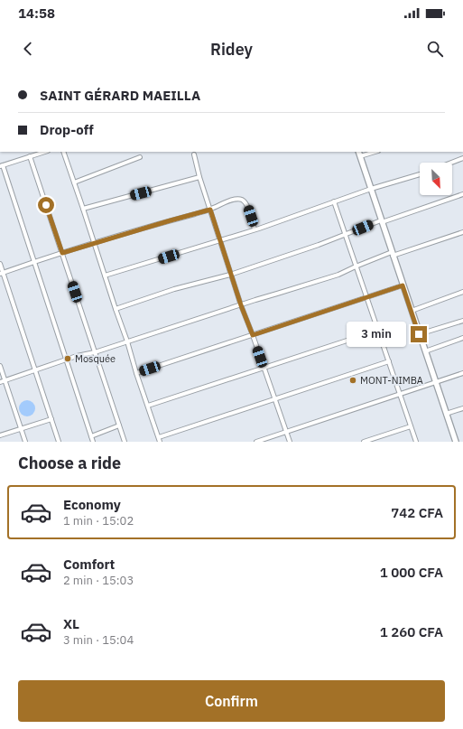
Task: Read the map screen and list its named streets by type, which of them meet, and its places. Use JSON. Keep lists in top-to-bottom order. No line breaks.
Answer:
{"places":["Mosquée","MONT-NIMBA"],"north":"bottom right","page":{"status":"14:58","header":"Ridey","banner":["SAINT GÉRARD MAEILLA","Drop-off"],"bubble":"3 min","heading":"Choose a ride","list":[{"name":"Economy","note":"1 min · 15:02","value":"742 CFA"},{"name":"Comfort","note":"2 min · 15:03","value":"1 000 CFA"},{"name":"XL","note":"3 min · 15:04","value":"1 260 CFA"}],"buttons":"Confirm"}}
